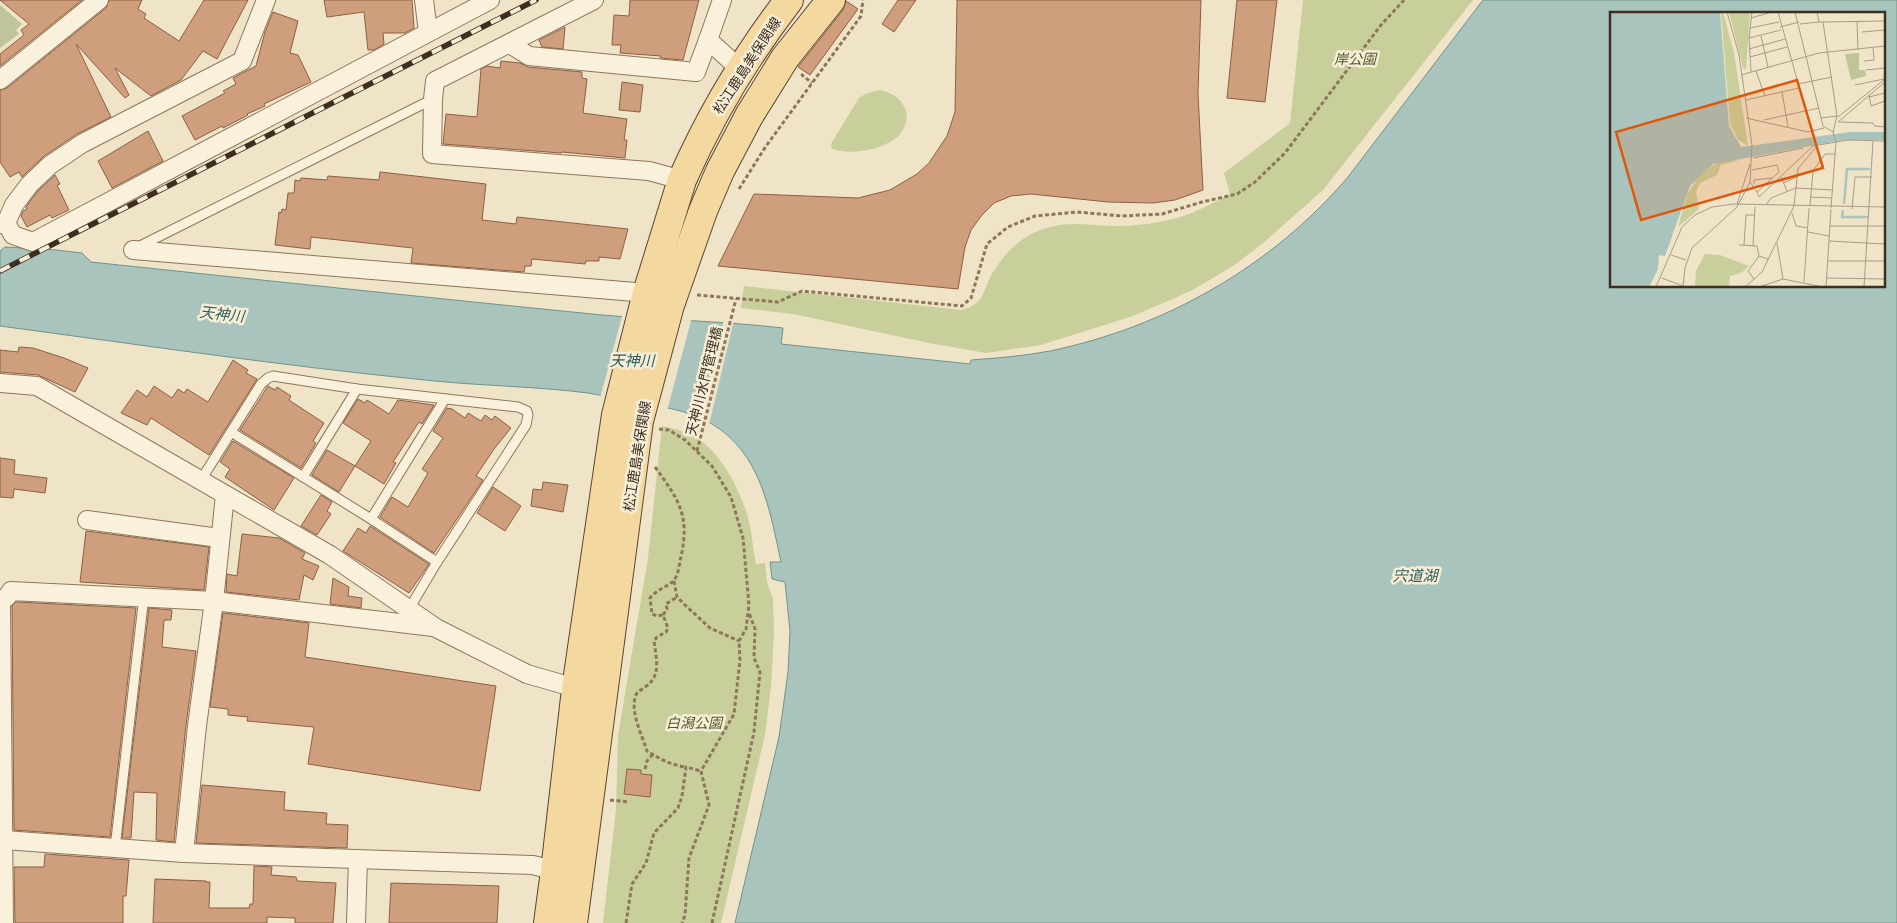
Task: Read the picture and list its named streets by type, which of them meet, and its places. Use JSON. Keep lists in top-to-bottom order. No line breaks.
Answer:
{"streets":{"main road":["松江鹿島美保関線"],"path":["天神川水門管理橋"]},"water":["天神川","宍道湖"],"parks":["岸公園","白潟公園"]}
